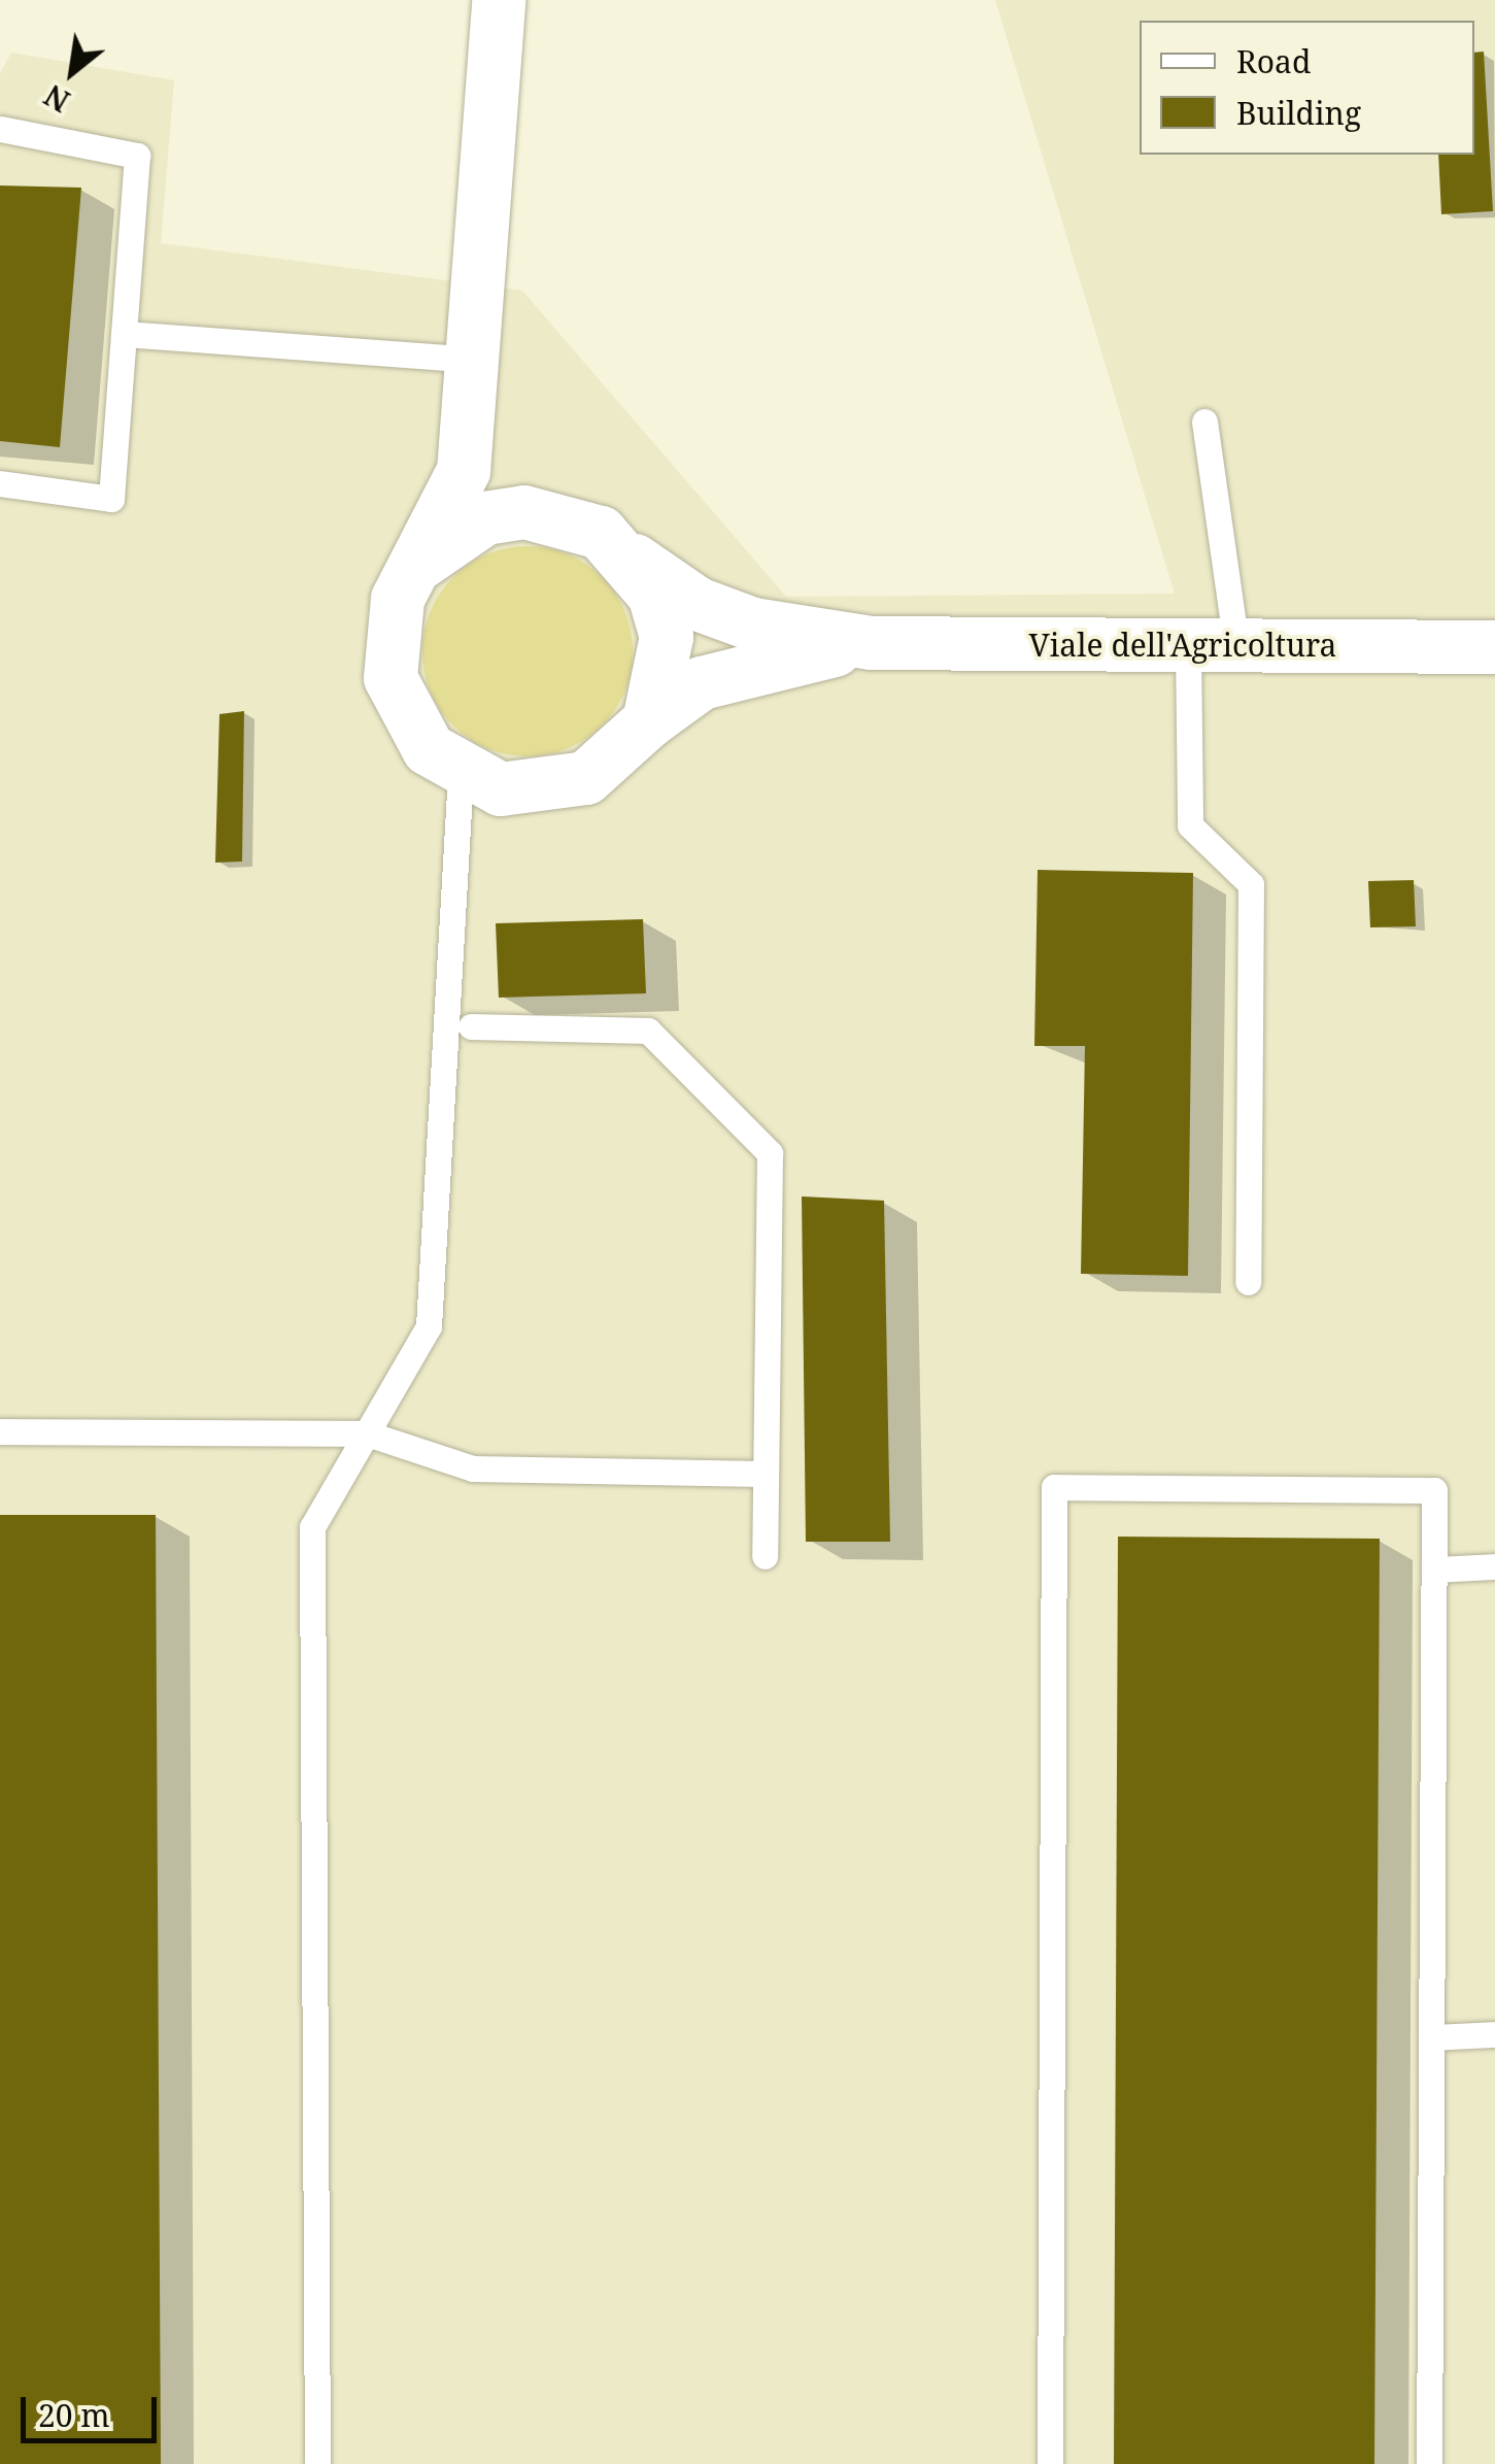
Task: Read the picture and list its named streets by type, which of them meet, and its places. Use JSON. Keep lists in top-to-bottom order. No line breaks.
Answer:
{"streets":{"street":["Viale dell'Agricoltura"]},"legend":["Road","Building"],"scale_bar":"20 m","north":"bottom left"}
